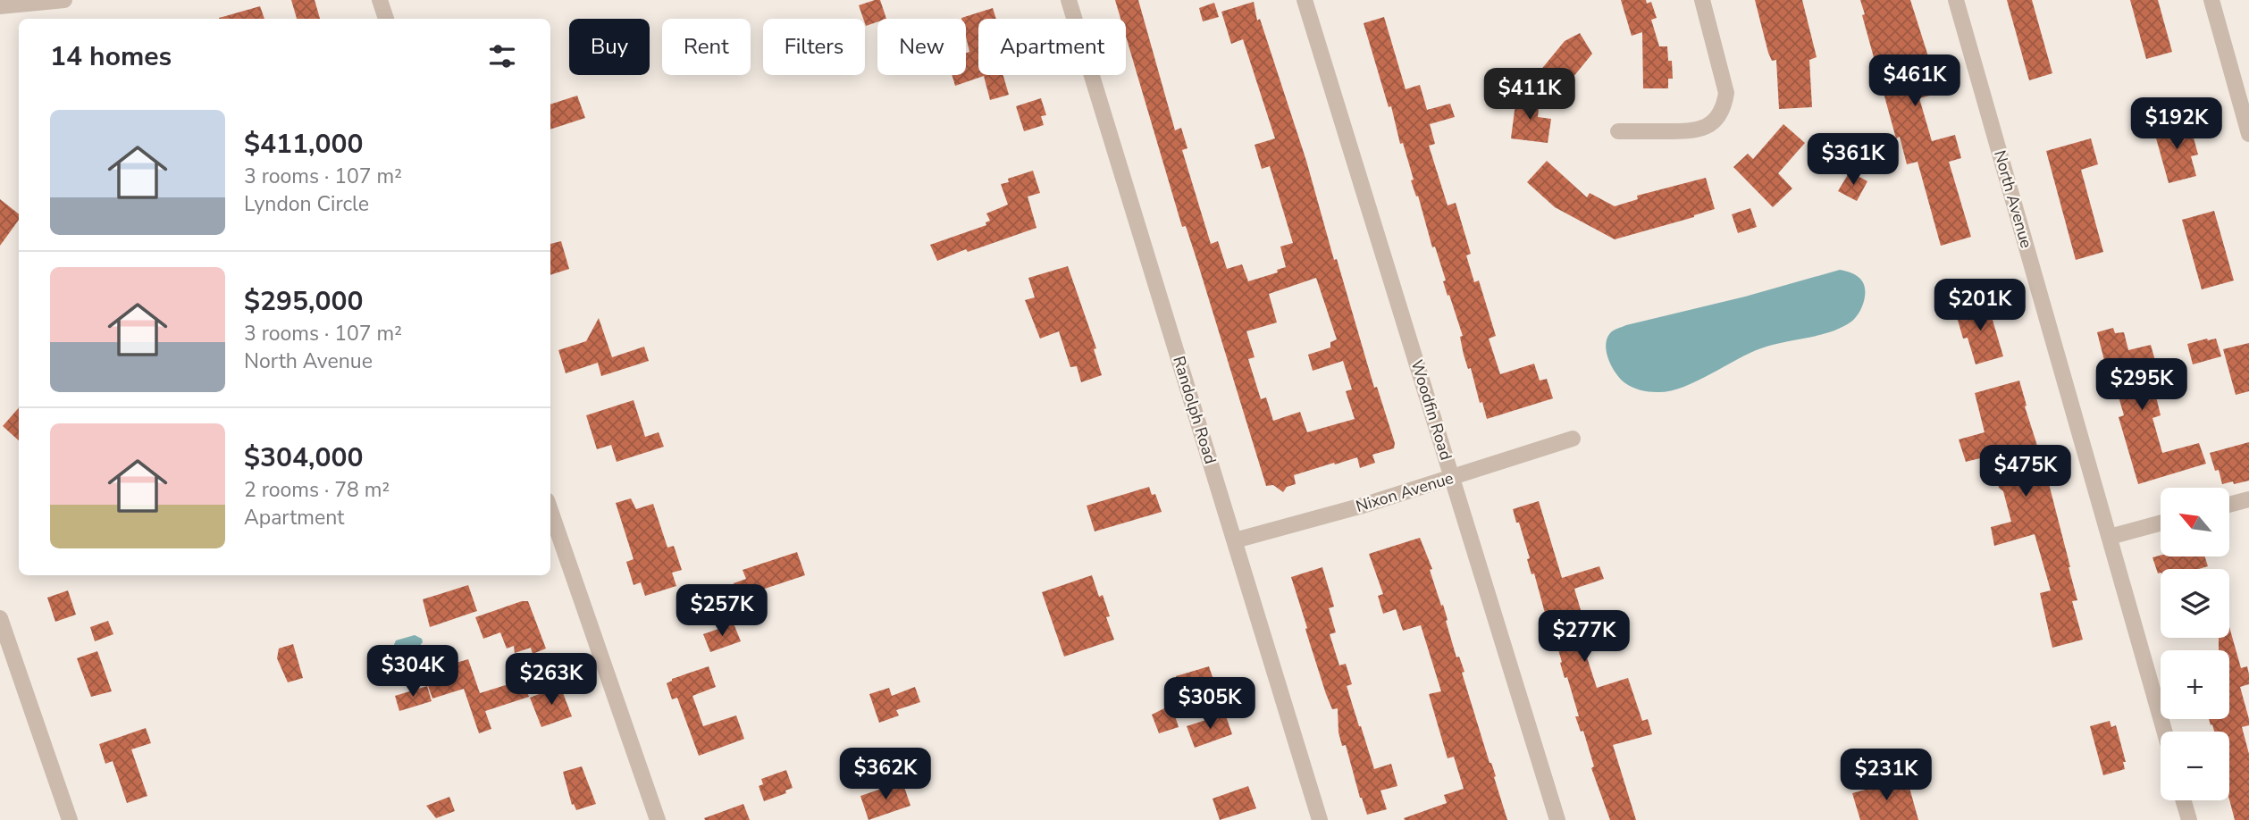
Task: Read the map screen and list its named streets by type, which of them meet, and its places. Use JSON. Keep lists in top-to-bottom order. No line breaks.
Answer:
{"streets":{"street":["North Avenue","Randolph Road","Woodfin Road","Nixon Avenue"]},"crossings":[["Randolph Road","Nixon Avenue"],["Woodfin Road","Nixon Avenue"]],"north":"top left","page":{"chip":["Buy","Rent","Filters","New","Apartment"],"heading":"14 homes","price":["$461K","$411K","$192K","$361K","$201K","$295K","$475K","$257K","$277K","$304K","$263K","$305K","$362K","$231K"],"list":[{"name":"$411,000","note":"3 rooms · 107 m² · Lyndon Circle"},{"name":"$295,000","note":"3 rooms · 107 m² · North Avenue"},{"name":"$304,000","note":"2 rooms · 78 m² · Apartment"}],"map_buttons":["+","−"]}}
